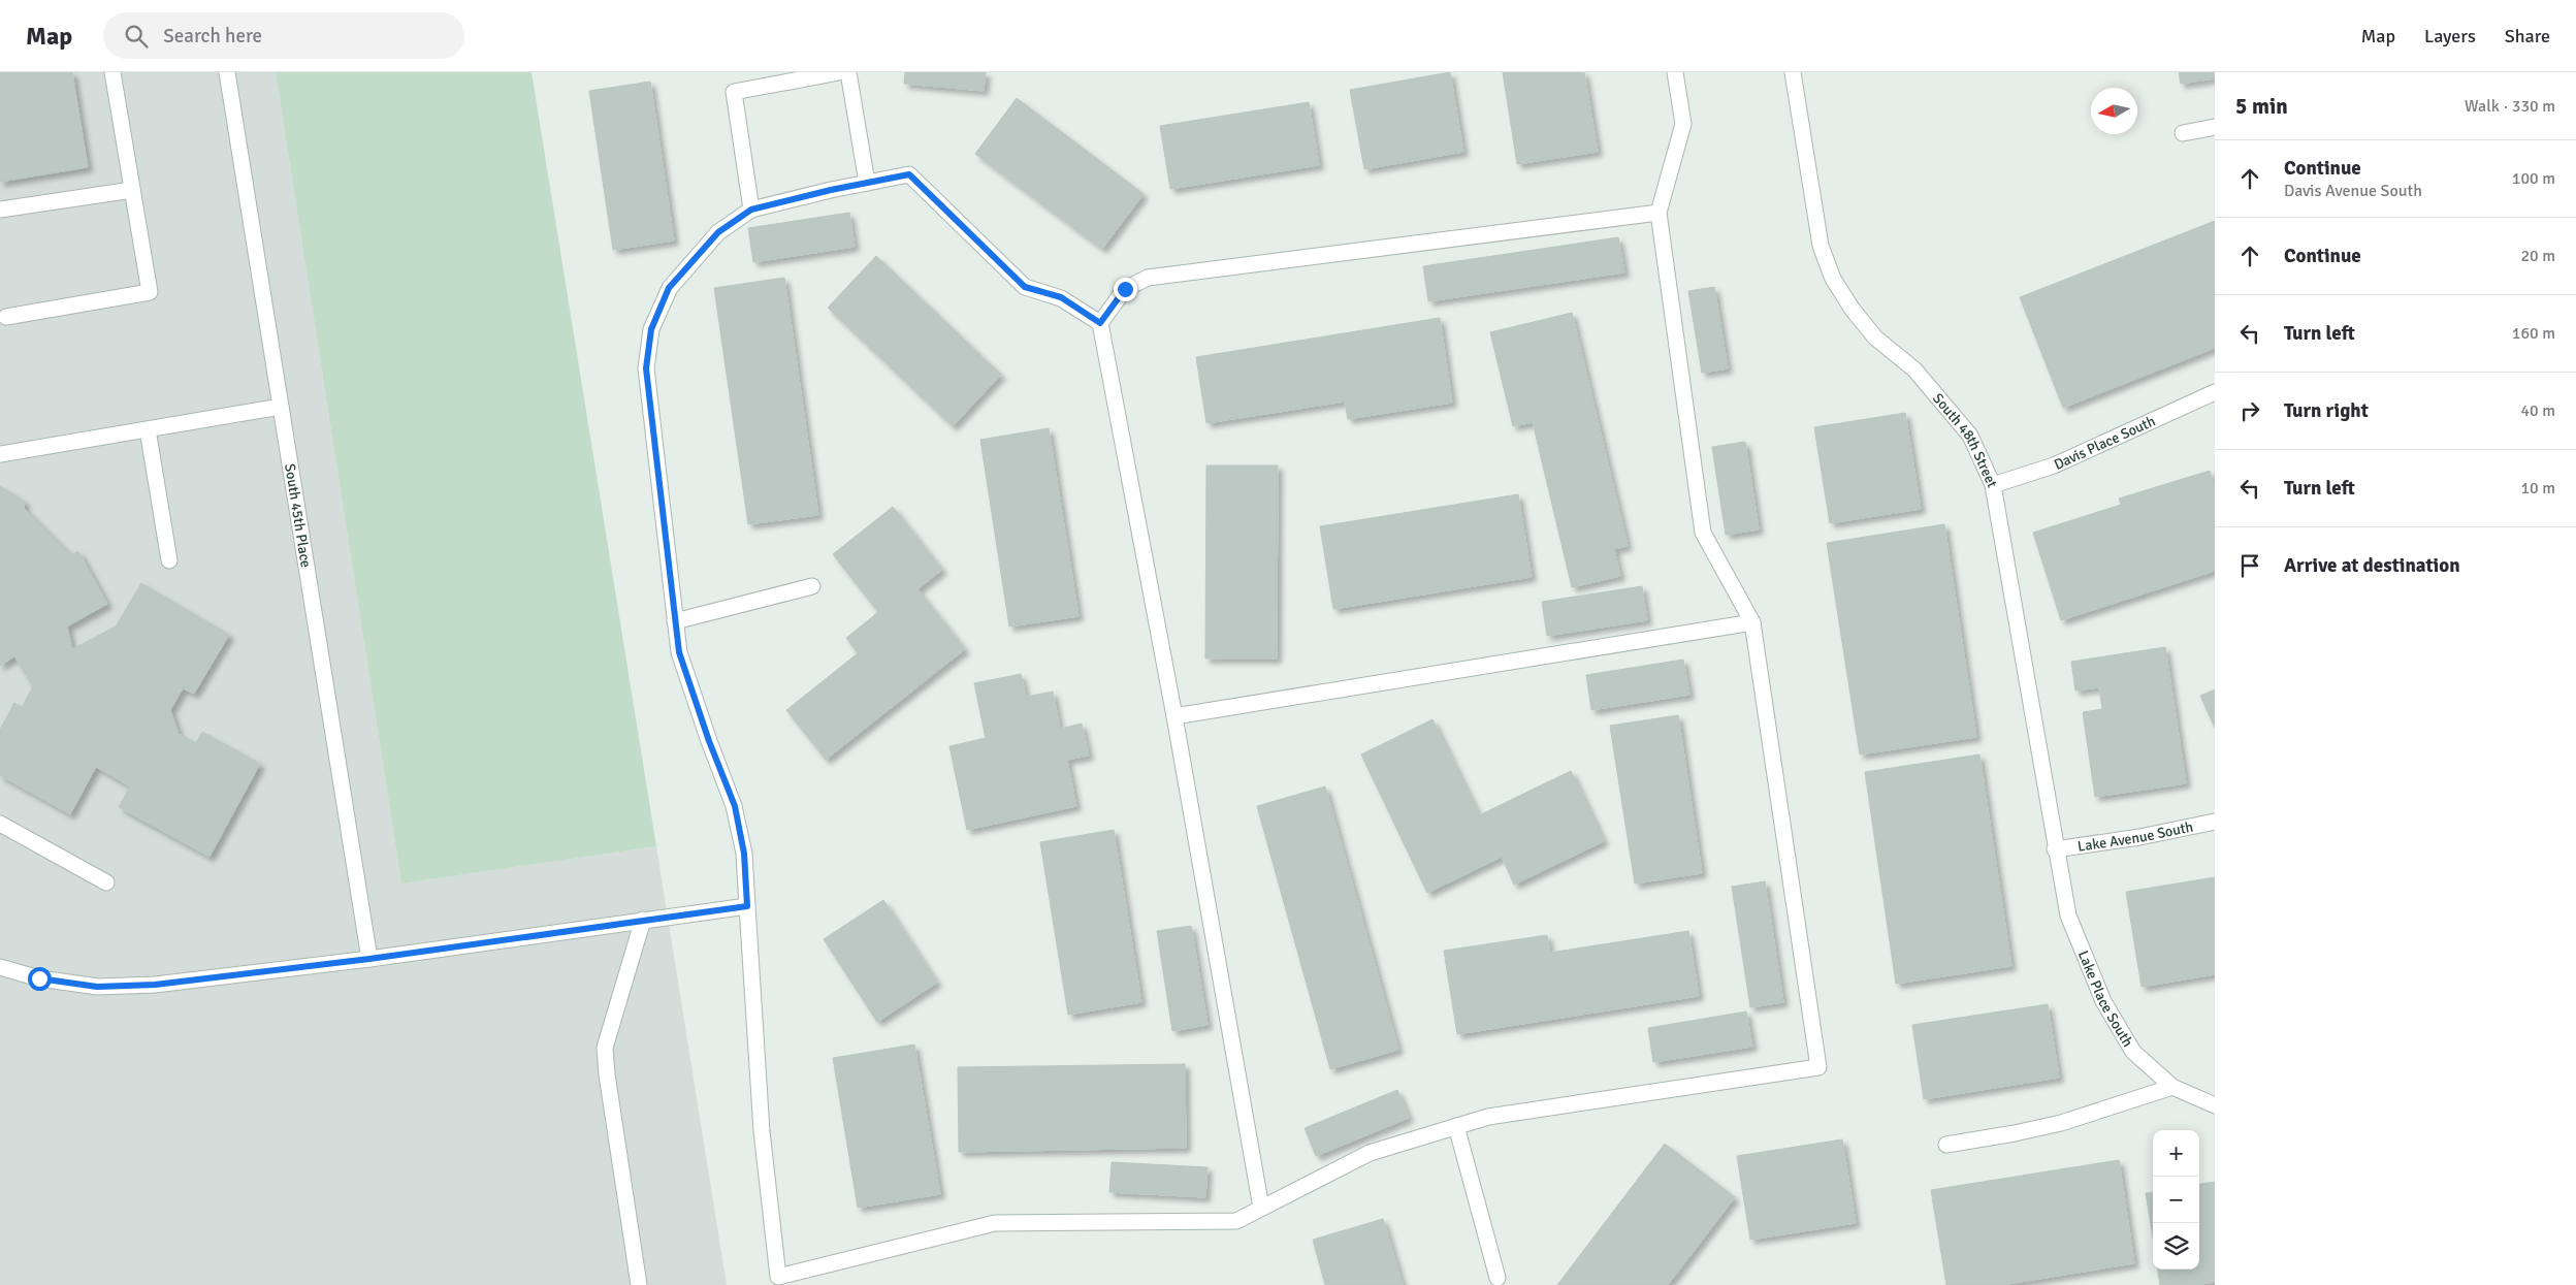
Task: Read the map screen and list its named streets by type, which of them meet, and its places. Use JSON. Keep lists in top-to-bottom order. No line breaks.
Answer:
{"streets":{"street":["South 48th Street","Davis Place South","South 45th Place","Lake Avenue South","Lake Place South"]},"crossings":[["South 48th Street","Davis Place South"],["South 48th Street","Lake Avenue South"],["South 48th Street","Lake Place South"],["Lake Avenue South","Lake Place South"]],"north":"left","page":{"header":"Map","search":"Search here","nav":["Map","Layers","Share"],"heading":["5 min","Walk · 330 m"],"list":[["Continue","Davis Avenue South","100 m"],["Continue","20 m"],["Turn left","160 m"],["Turn right","40 m"],["Turn left","10 m"],"Arrive at destination"],"map_buttons":["+","−"]}}
